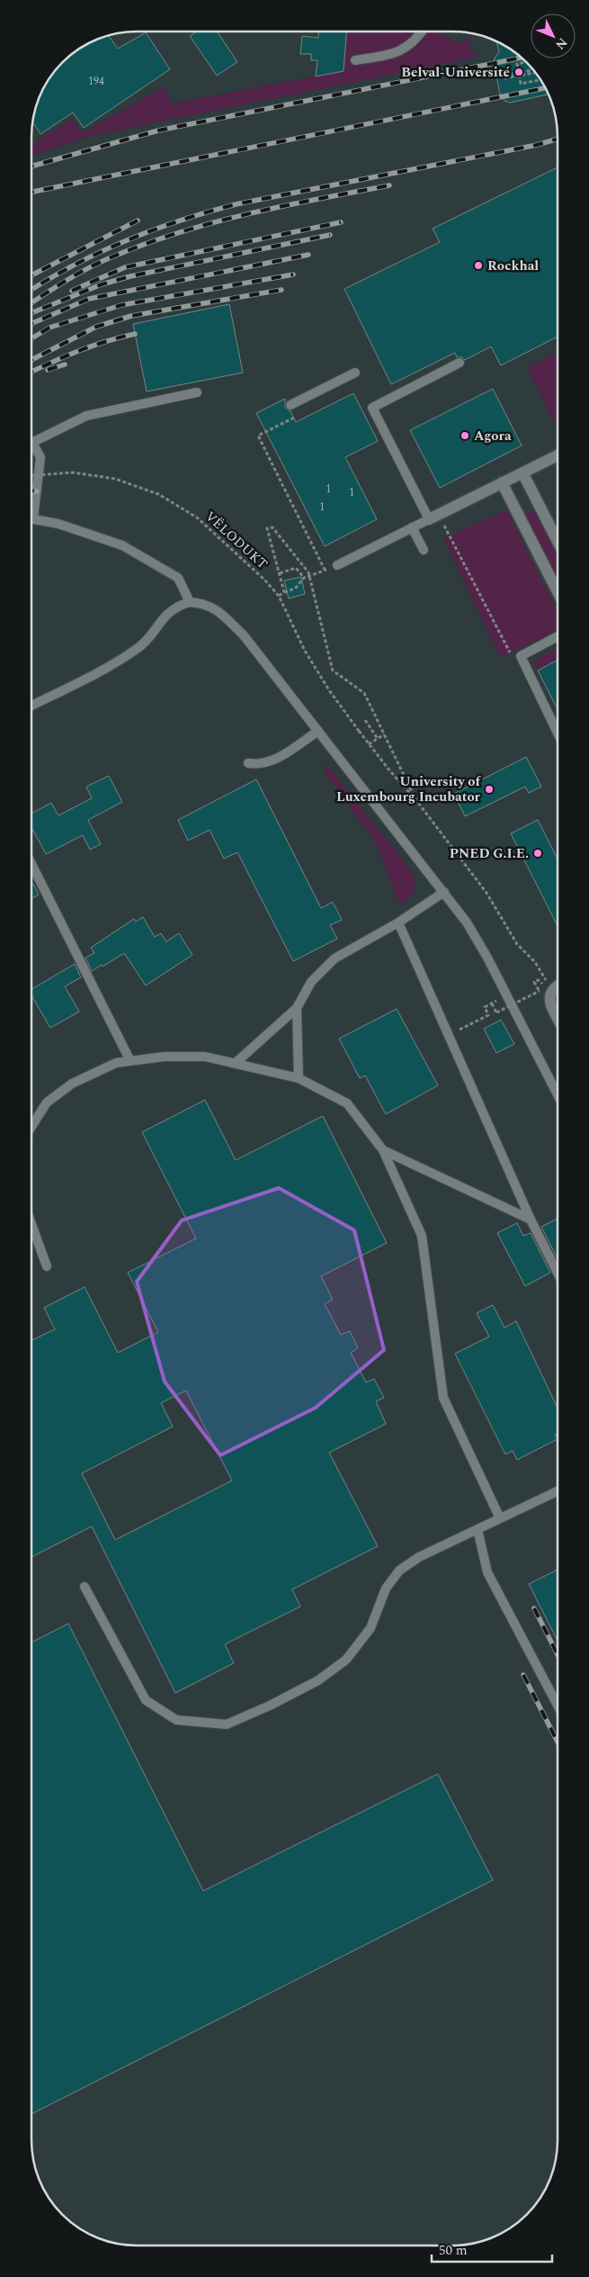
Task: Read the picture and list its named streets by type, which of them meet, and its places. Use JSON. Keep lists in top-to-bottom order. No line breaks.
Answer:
{"streets":{"path":["VËLODUKT"]},"places":["Belval-Université","Rockhal","Agora","University of Luxembourg Incubator","PNED G.I.E."],"house_numbers":["194","1","1","1"],"scale_bar":"50 m","north":"bottom right"}
